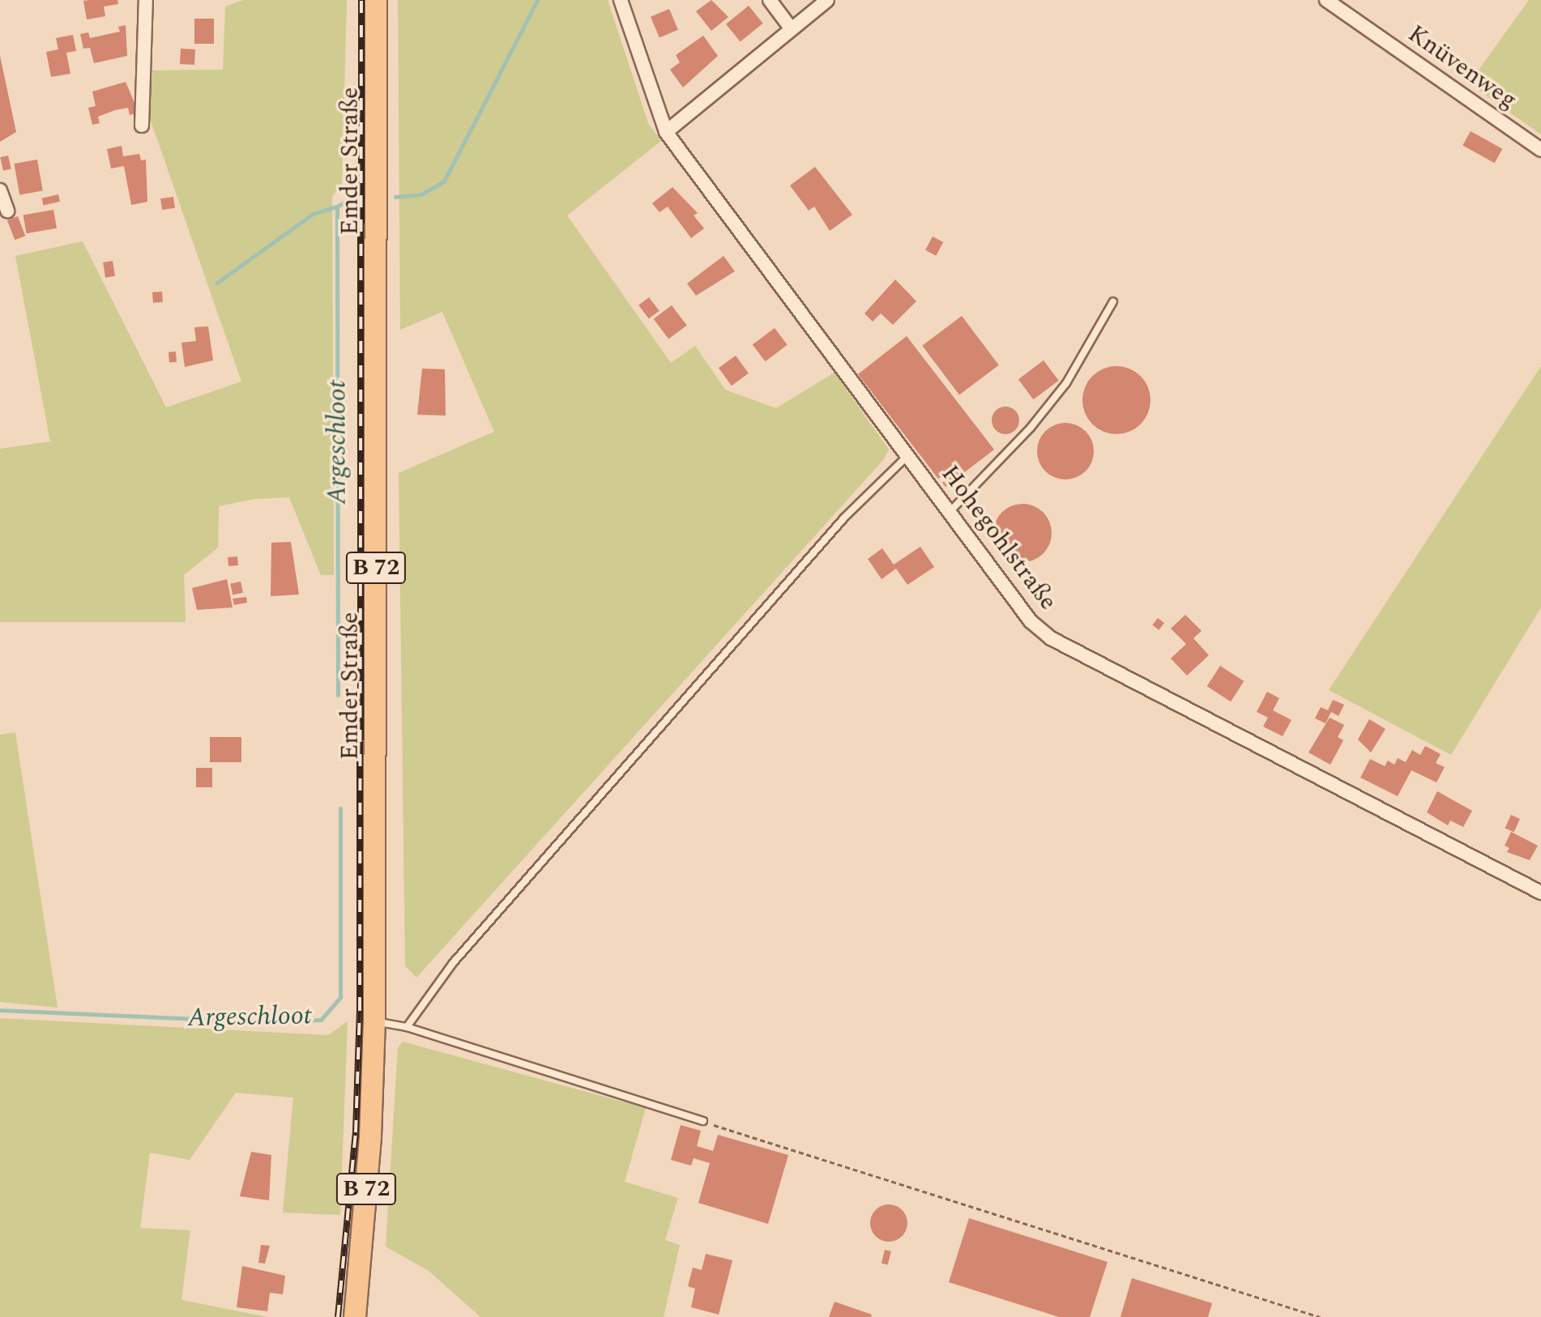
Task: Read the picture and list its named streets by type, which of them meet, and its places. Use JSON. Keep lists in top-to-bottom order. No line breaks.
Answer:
{"streets":{"main road":["Emder Straße","B 72"],"street":["Knüvenweg","Hohegohlstraße"]},"water":["Argeschloot"]}
